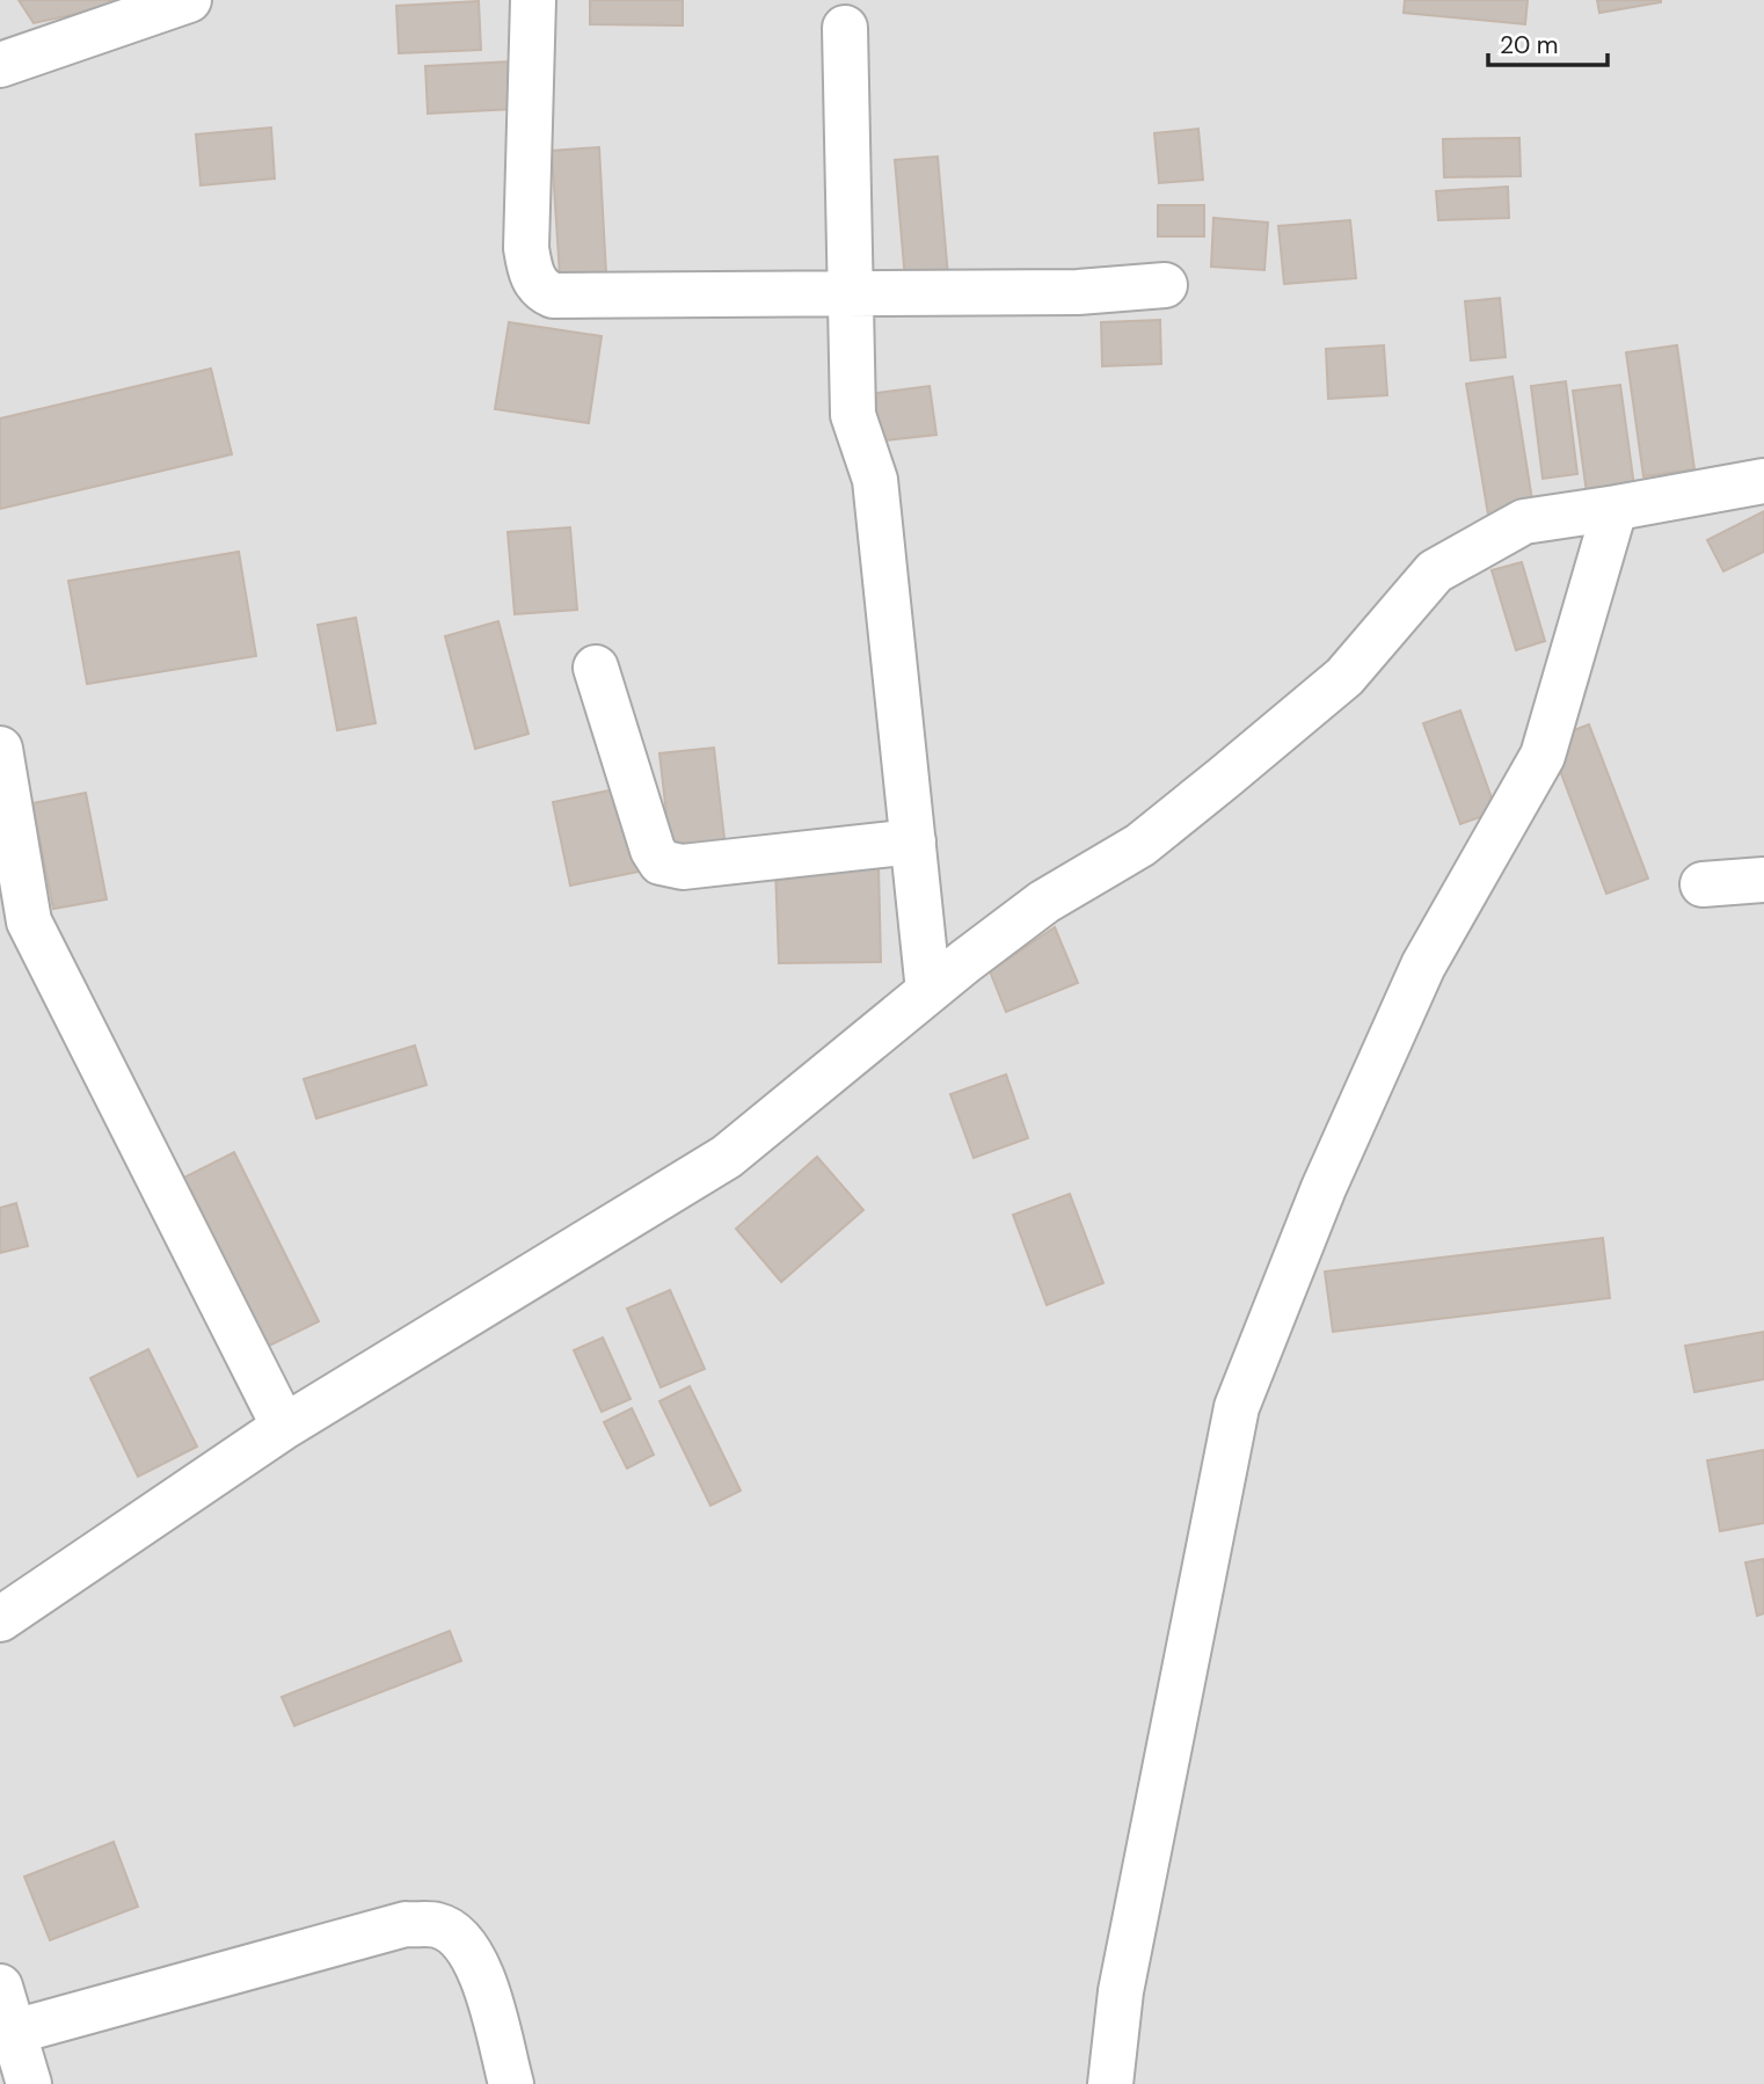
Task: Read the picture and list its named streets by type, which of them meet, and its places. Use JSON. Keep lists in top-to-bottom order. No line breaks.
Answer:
{"scale_bar":"20 m"}
